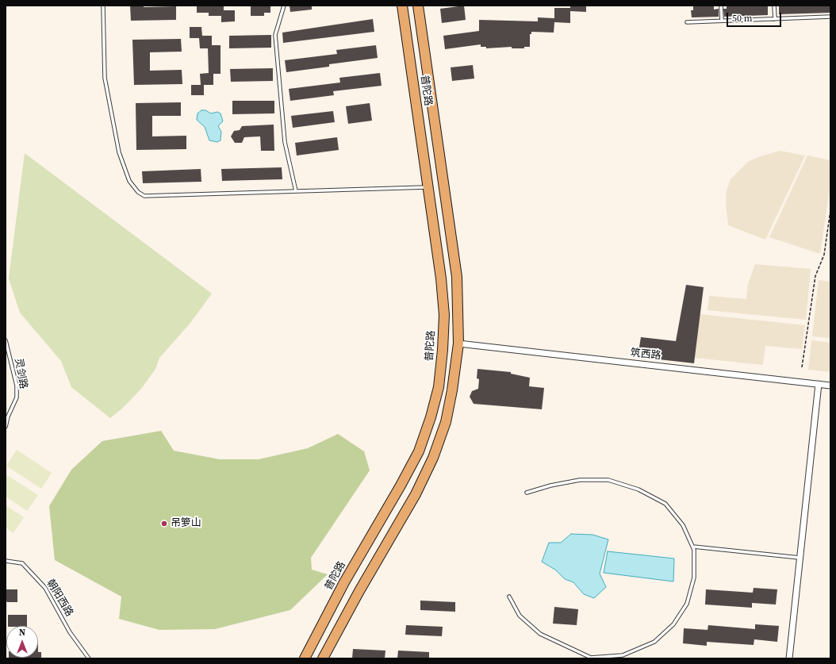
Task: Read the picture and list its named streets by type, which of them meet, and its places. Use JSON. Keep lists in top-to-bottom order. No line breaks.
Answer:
{"streets":{"main road":["普陀路"],"street":["筑西路"],"lane":["灵剑路","朝阳西路"]},"crossings":[["普陀路","筑西路"]],"places":["吊箩山"],"scale_bar":"50 m","north":"top"}
